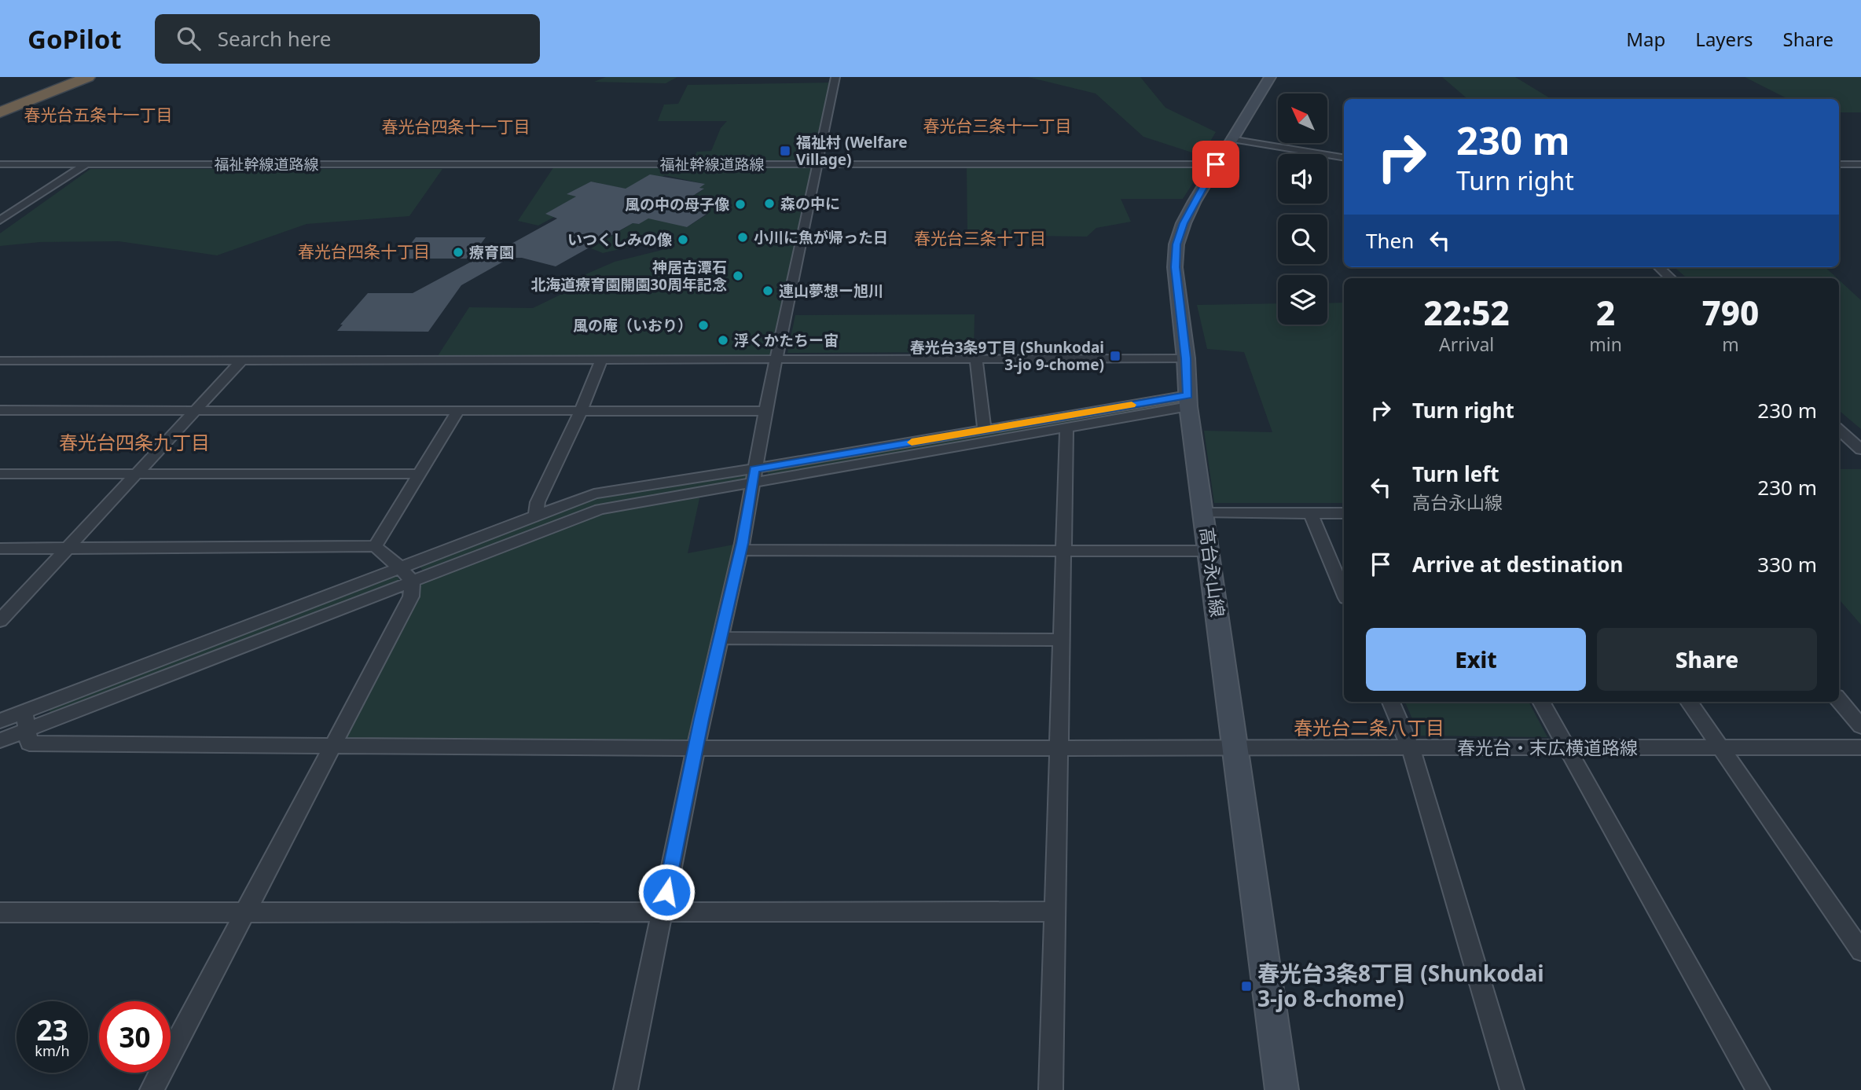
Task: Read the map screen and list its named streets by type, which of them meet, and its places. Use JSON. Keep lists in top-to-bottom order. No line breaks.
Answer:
{"streets":{"street":["福祉幹線道路線","高台永山線","春光台・末広横道路線"]},"crossings":[["福祉幹線道路線","高台永山線"],["高台永山線","春光台・末広横道路線"]],"districts":["春光台五条十一丁目","春光台三条十一丁目","春光台四条十一丁目","春光台三条十丁目","春光台四条十丁目","春光台四条九丁目","春光台二条八丁目"],"places":{"transit":["福祉村 (Welfare Village)","春光台3条9丁目 (Shunkodai 3-jo 9-chome)","春光台3条8丁目 (Shunkodai 3-jo 8-chome)"],"other":["森の中に","風の中の母子像","小川に魚が帰った日","いつくしみの像","療育園","神居古潭石 北海道療育園開園30周年記念","連山夢想ー旭川","風の庵（いおり）","浮くかたちー宙"]},"north":"top left","page":{"header":"GoPilot","search":"Search here","nav":["Map","Layers","Share"],"turn":["230 m","Turn right"],"then":"Then","eta":["22:52","Arrival","2","min","790","m"],"list":[{"name":"Turn right","value":"230 m"},{"name":"Turn left","note":"高台永山線","value":"230 m"},{"name":"Arrive at destination","value":"330 m"}],"buttons":["Exit","Share"],"speed":"23 km/h","limit":"30"}}
